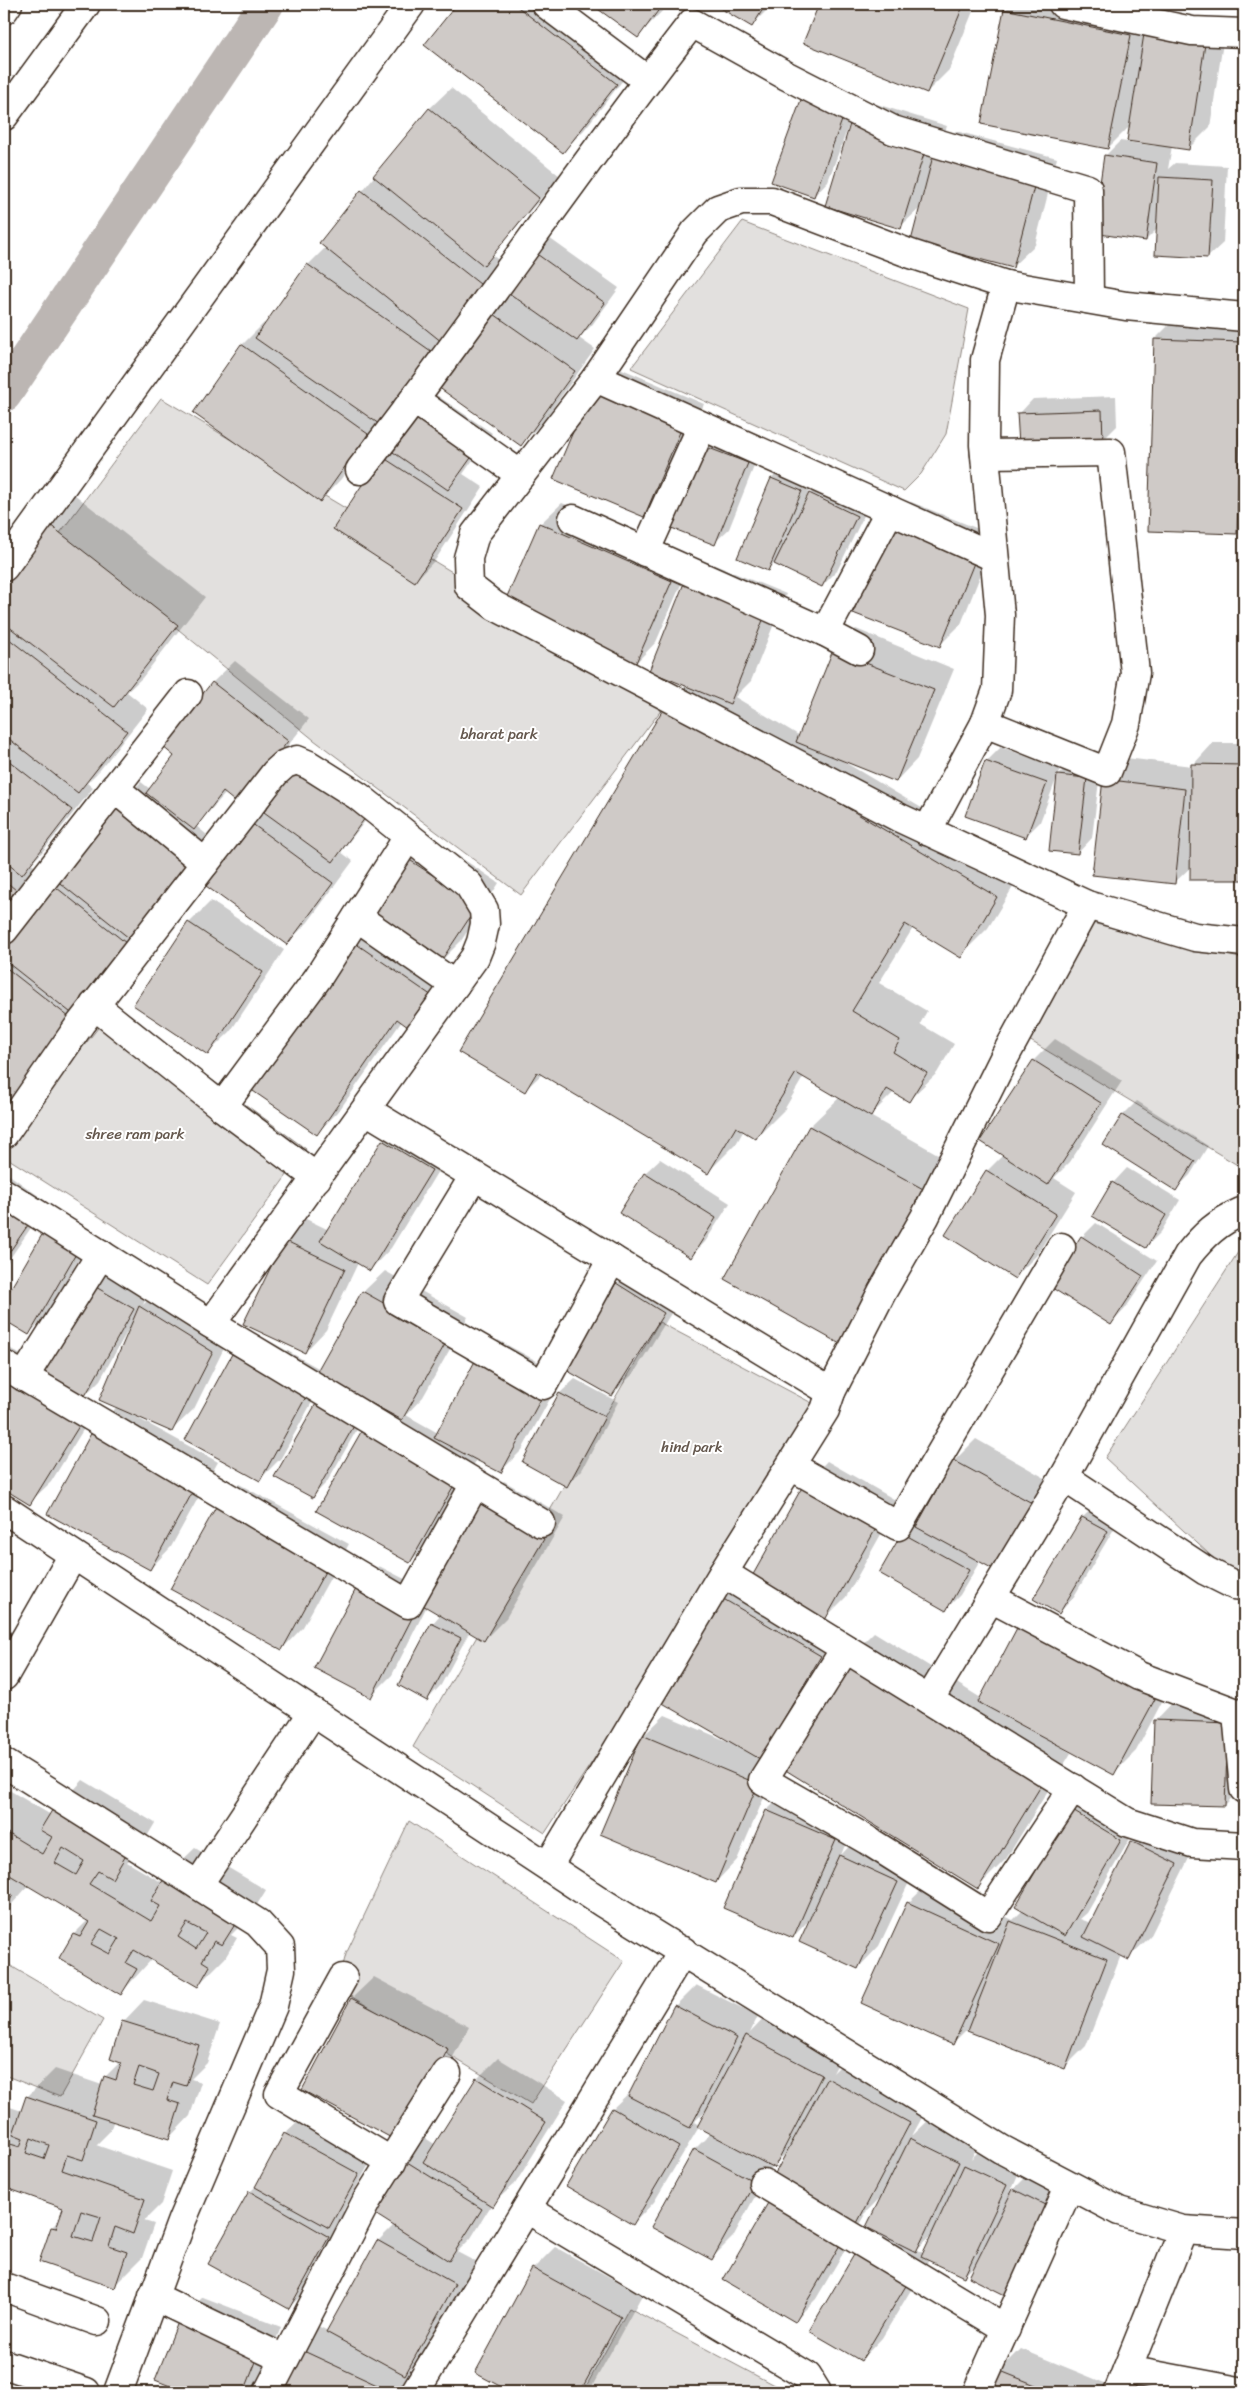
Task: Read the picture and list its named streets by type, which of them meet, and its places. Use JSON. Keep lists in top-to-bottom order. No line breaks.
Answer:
{"parks":["bharat park","shree ram park","hind park"]}
